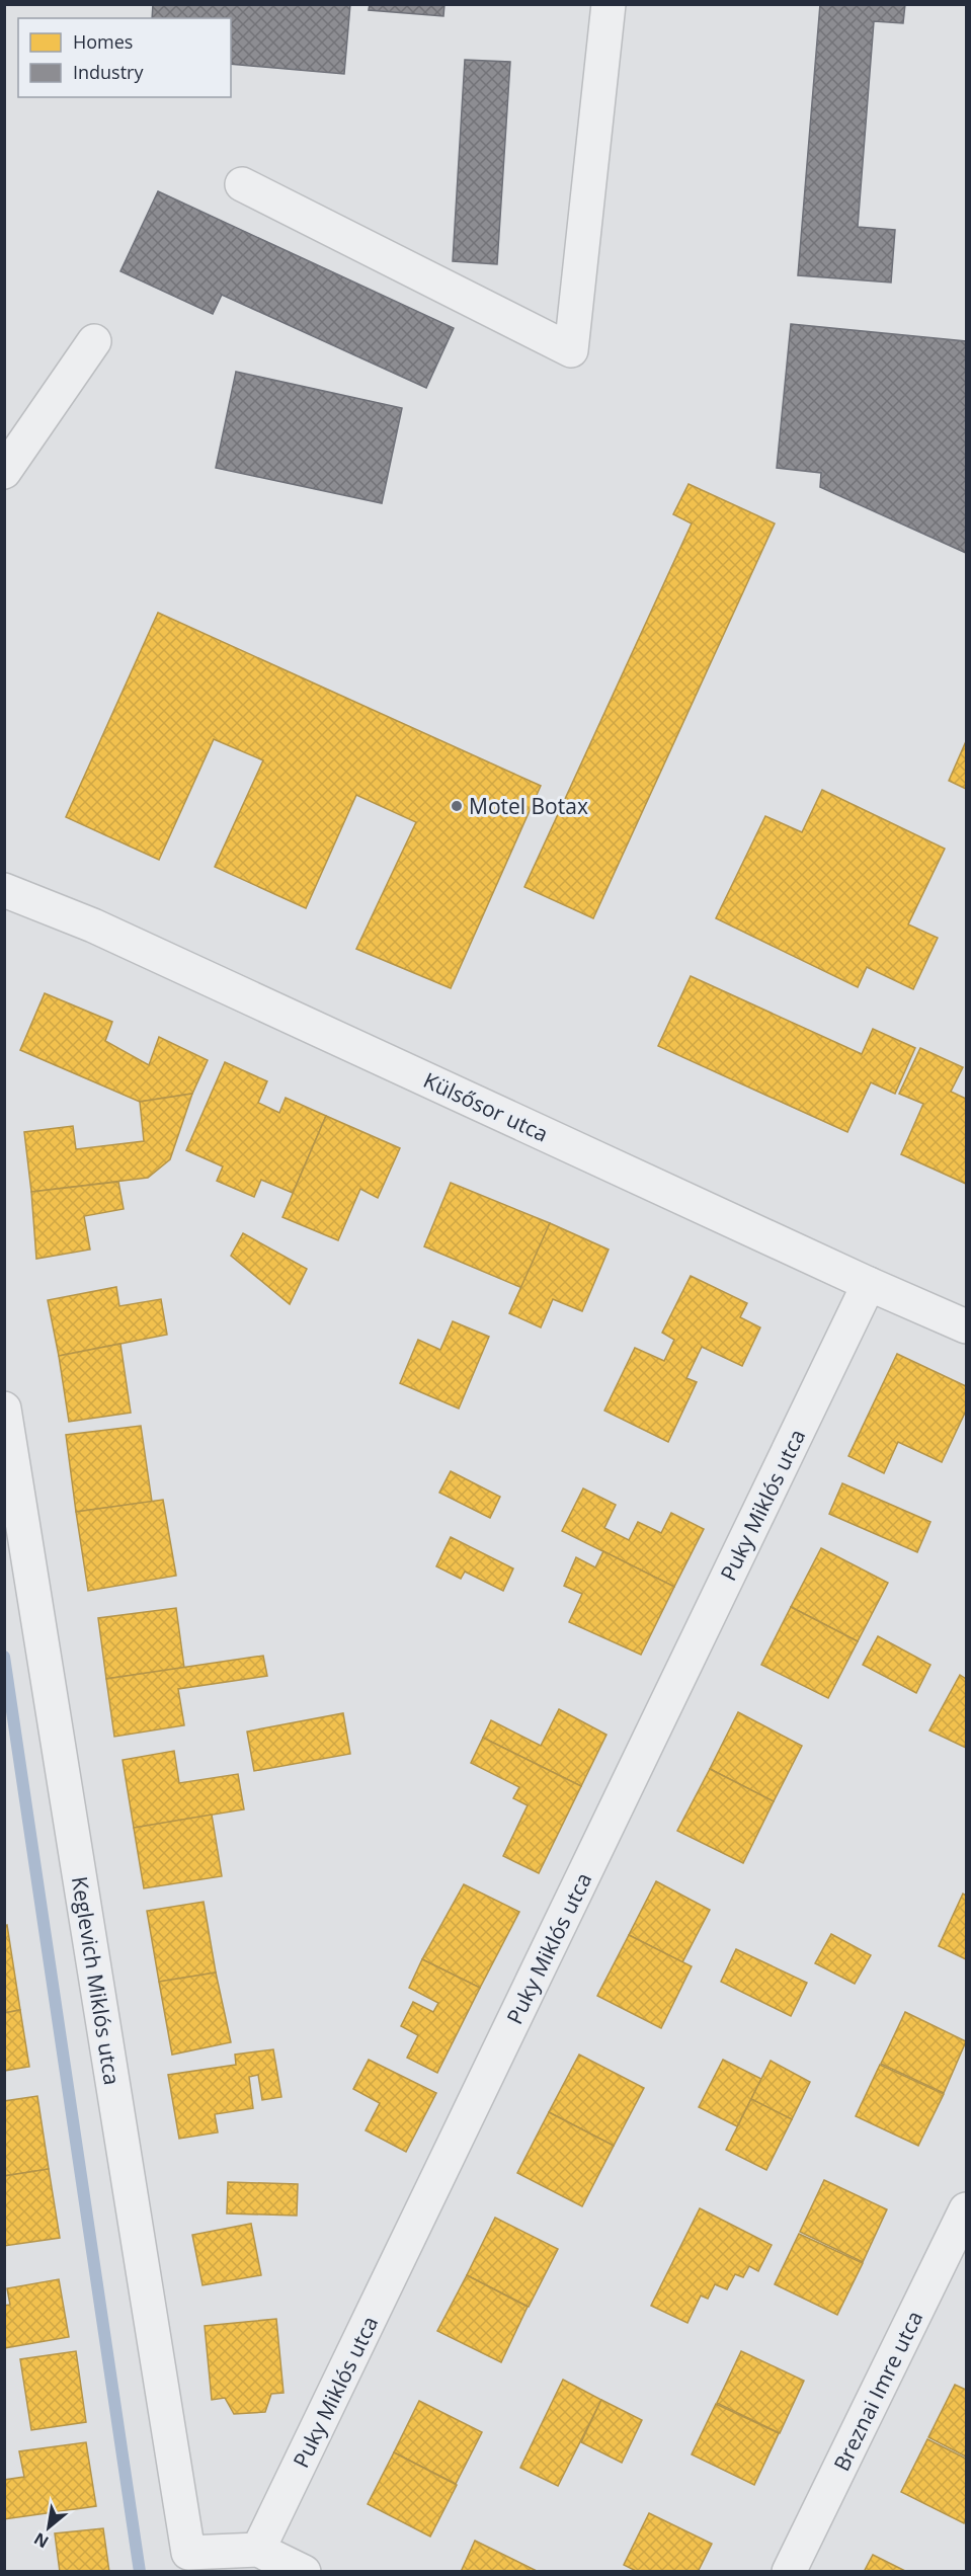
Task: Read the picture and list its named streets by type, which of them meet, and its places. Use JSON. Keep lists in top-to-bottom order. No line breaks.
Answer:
{"streets":{"street":["Külsősor utca","Puky Miklós utca","Keglevich Miklós utca","Breznai Imre utca"]},"crossings":[["Külsősor utca","Puky Miklós utca"],["Puky Miklós utca","Keglevich Miklós utca"]],"places":["Motel Botax"],"legend":["Homes","Industry"],"north":"bottom left"}
